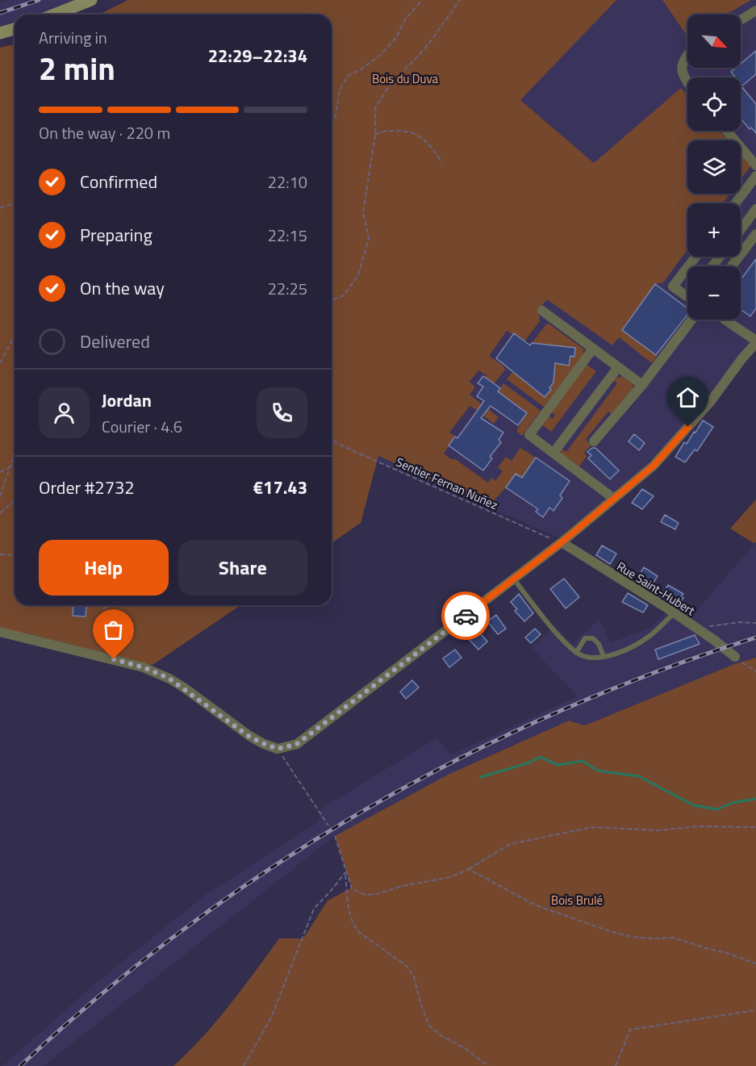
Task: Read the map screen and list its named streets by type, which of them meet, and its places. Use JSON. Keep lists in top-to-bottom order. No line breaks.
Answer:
{"streets":{"street":["Rue Saint-Hubert"],"path":["Sentier Fernan Nuñez"]},"crossings":[["Sentier Fernan Nuñez","Rue Saint-Hubert"]],"parks":["Bois du Duva","Bois Brulé"],"north":"bottom right","page":{"map_buttons":["+","−"],"heading":["2 min","Arriving in","22:29–22:34"],"panel":["Jordan","Courier · 4.6","Order #2732","€17.43"],"bar":"On the way · 220 m","list":[["Confirmed","22:10"],["Preparing","22:15"],["On the way","22:25"],"Delivered"],"buttons":["Help","Share"]}}
